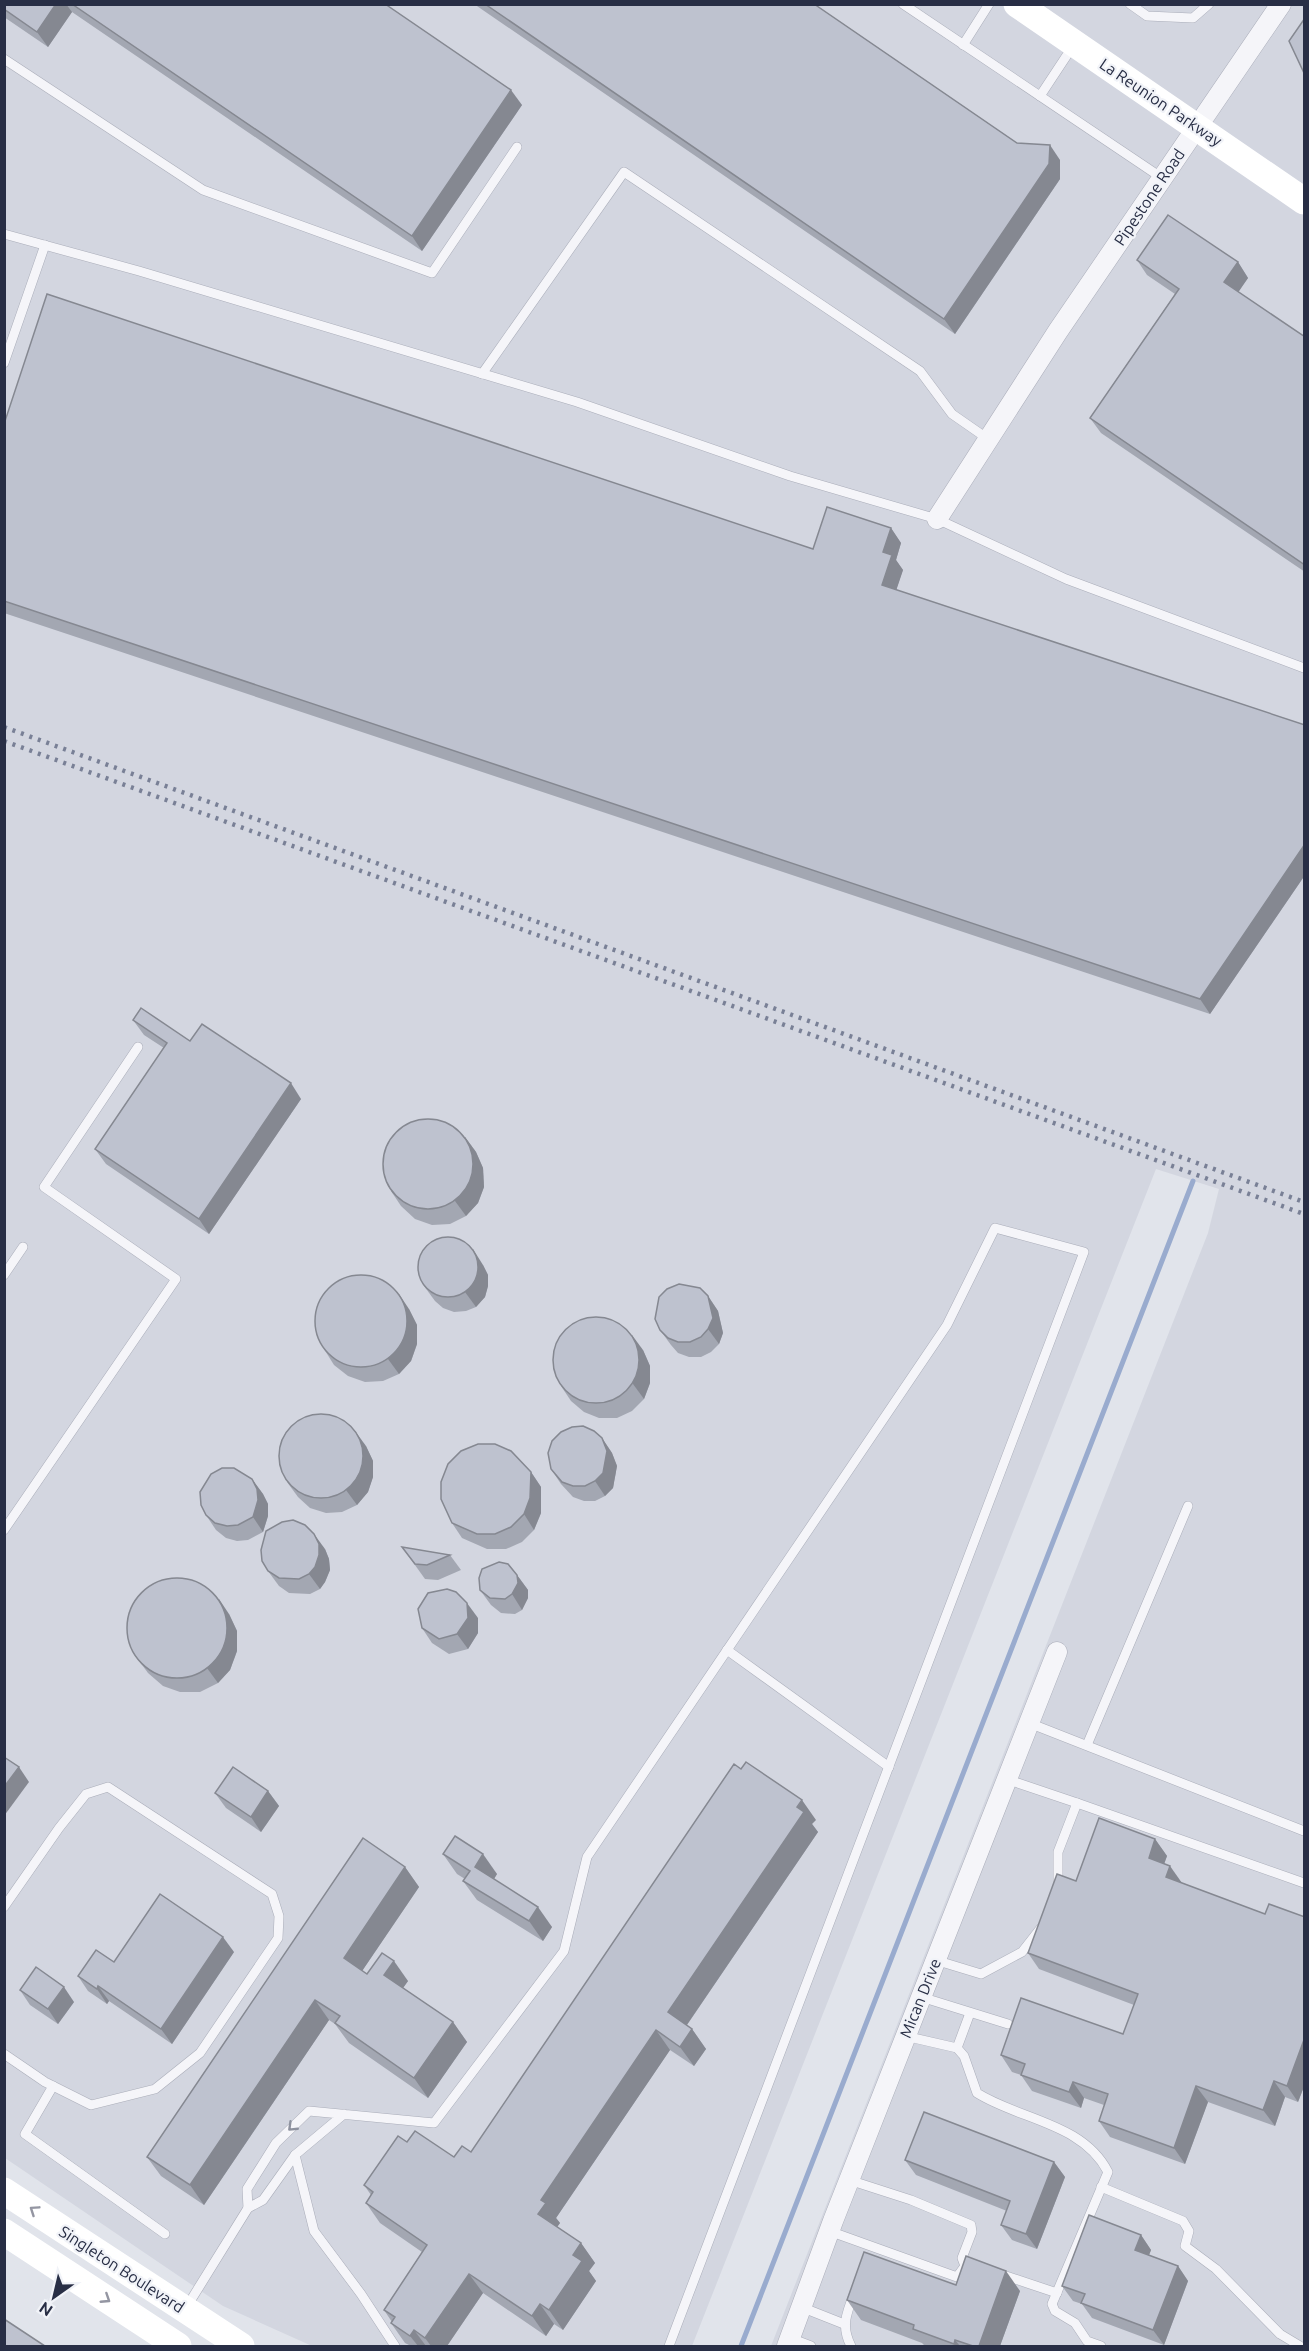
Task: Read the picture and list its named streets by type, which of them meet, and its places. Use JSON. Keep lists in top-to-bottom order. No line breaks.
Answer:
{"streets":{"main road":["La Reunion Parkway","Singleton Boulevard"],"street":["Pipestone Road","Mican Drive"]},"crossings":[["La Reunion Parkway","Pipestone Road"]],"north":"bottom left"}
